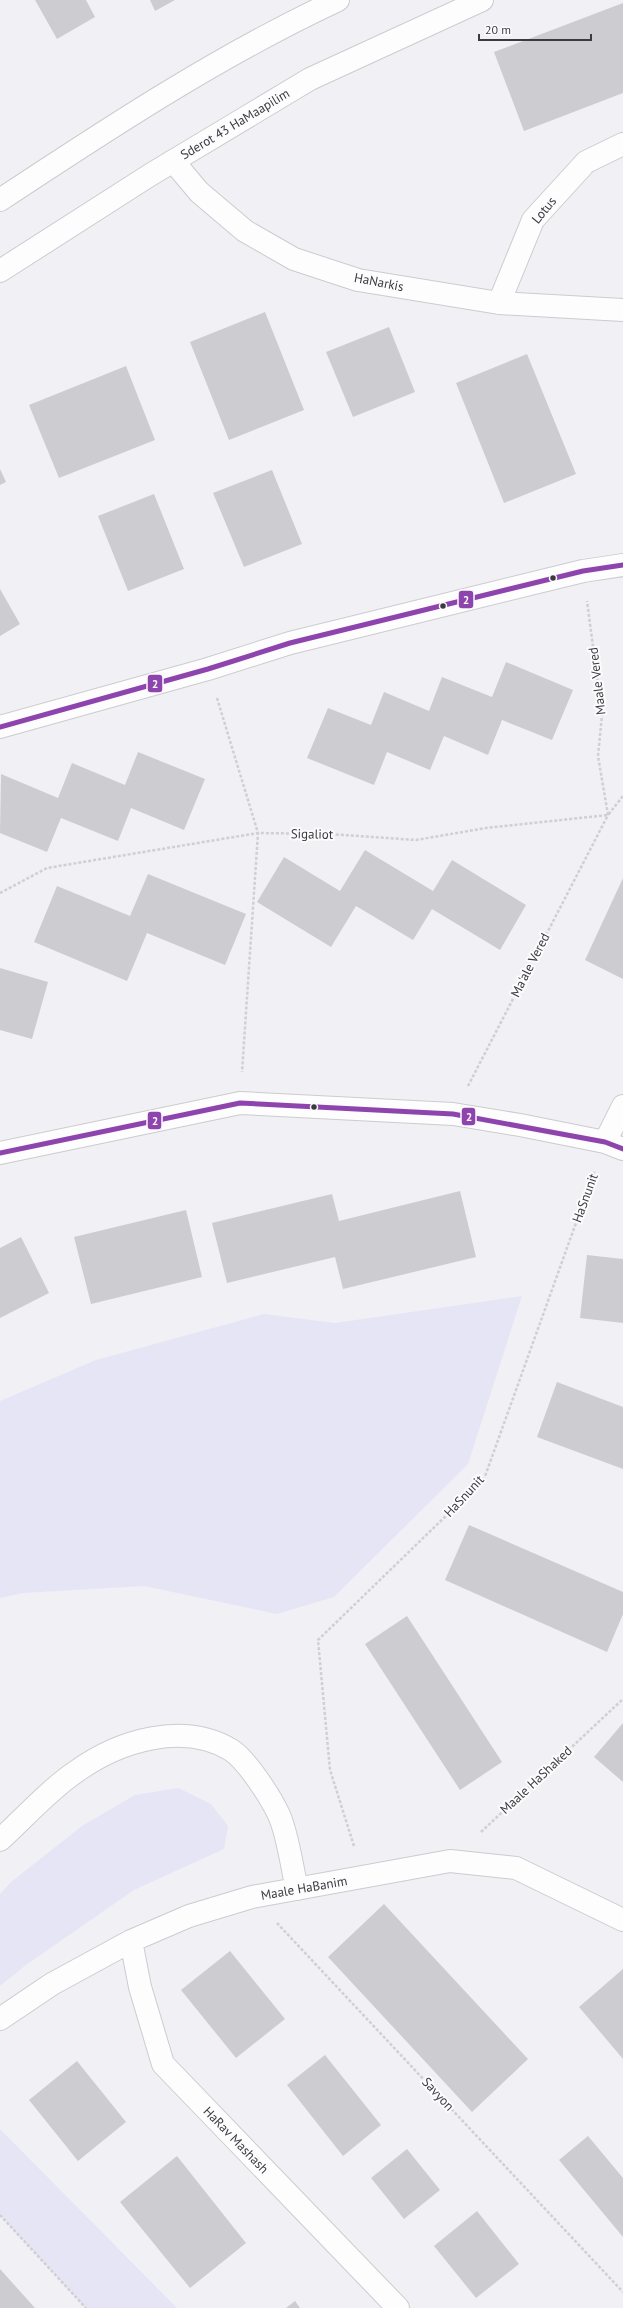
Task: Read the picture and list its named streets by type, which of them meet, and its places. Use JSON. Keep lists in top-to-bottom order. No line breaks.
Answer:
{"streets":{"street":["Sderot 43 HaMaapilim","Lotus","HaNarkis","Maale HaBanim","HaRav Mashash"],"path":["Maale Vered","Sigaliot","Ma'ale Vered","HaSnunit","Maale HaShaked","Savyon"]},"crossings":[["Sderot 43 HaMaapilim","HaNarkis"],["Lotus","HaNarkis"],["Maale Vered","Sigaliot"],["Maale Vered","Ma'ale Vered"],["Sigaliot","Ma'ale Vered"],["HaSnunit","Maale HaBanim"],["Maale HaShaked","Maale HaBanim"],["Maale HaBanim","Savyon"],["Maale HaBanim","HaRav Mashash"]],"lines":["transit line 2"],"scale_bar":"20 m"}
